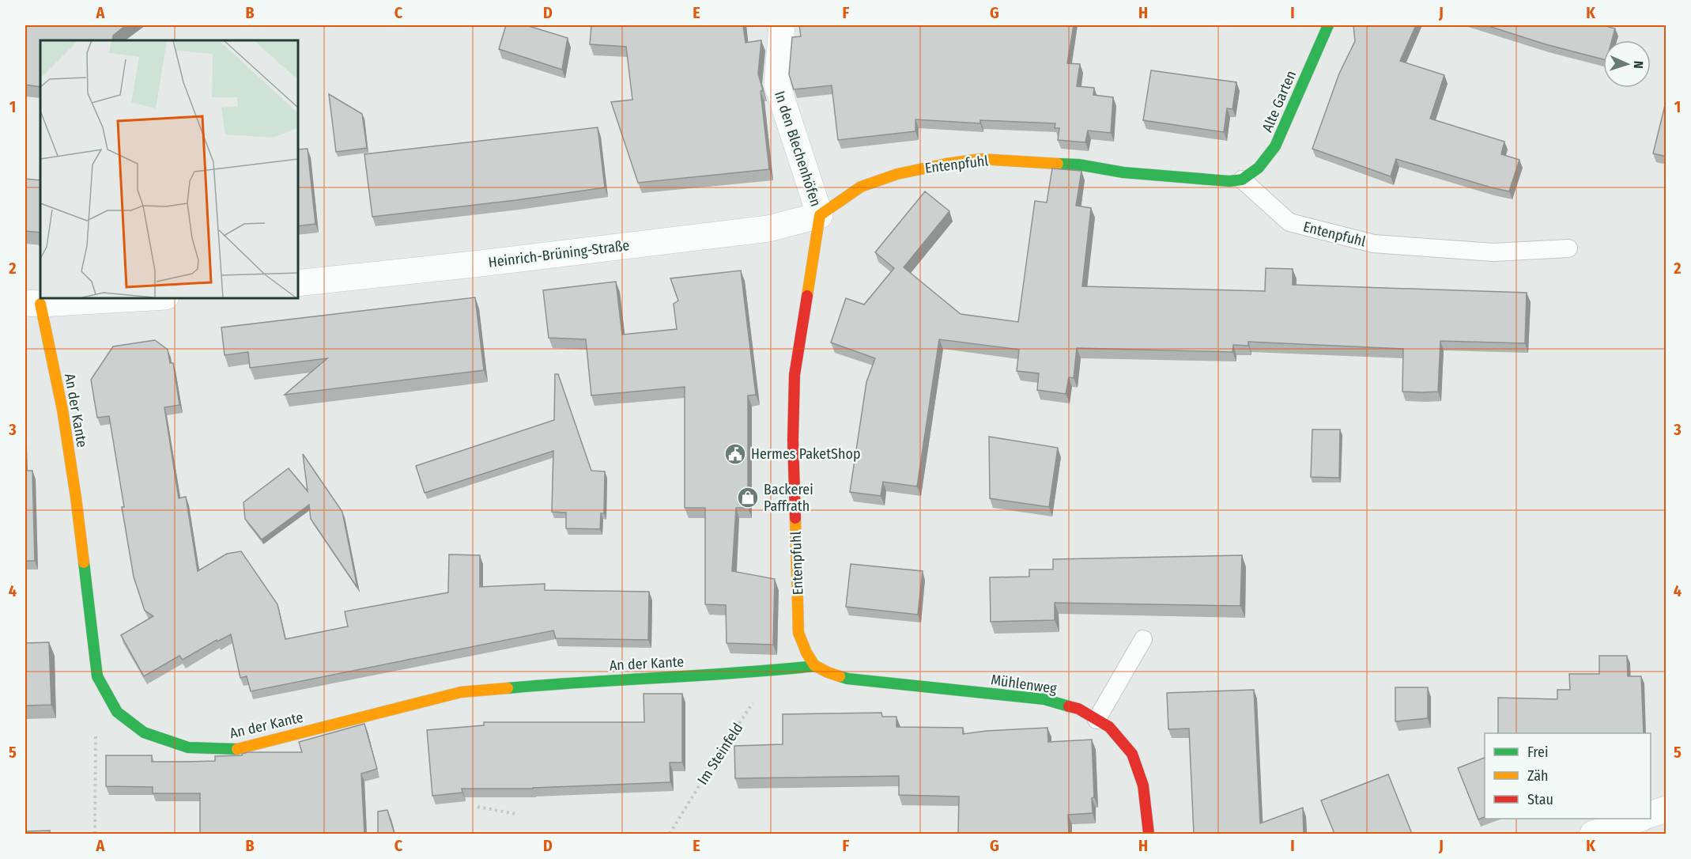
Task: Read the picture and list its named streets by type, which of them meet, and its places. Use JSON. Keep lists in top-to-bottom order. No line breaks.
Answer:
{"streets":{"street":["Alte Garten","In den Blechenhöfen","Entenpfuhl","Heinrich-Brüning-Straße","An der Kante","Mühlenweg"],"path":["Im Steinfeld"]},"crossings":[["Alte Garten","Entenpfuhl"],["In den Blechenhöfen","Entenpfuhl"],["In den Blechenhöfen","Heinrich-Brüning-Straße"],["Entenpfuhl","Heinrich-Brüning-Straße"],["Entenpfuhl","An der Kante"],["Entenpfuhl","Mühlenweg"],["An der Kante","Mühlenweg"],["An der Kante","Im Steinfeld"]],"places":{"public building":["Hermes PaketShop"],"shop":["Backerei Paffrath"]},"legend":["Frei","Zäh","Stau"],"north":"right","grid":{"columns":["A","B","C","D","E","F","G","H","I","J","K"],"rows":["1","2","3","4","5"]}}
